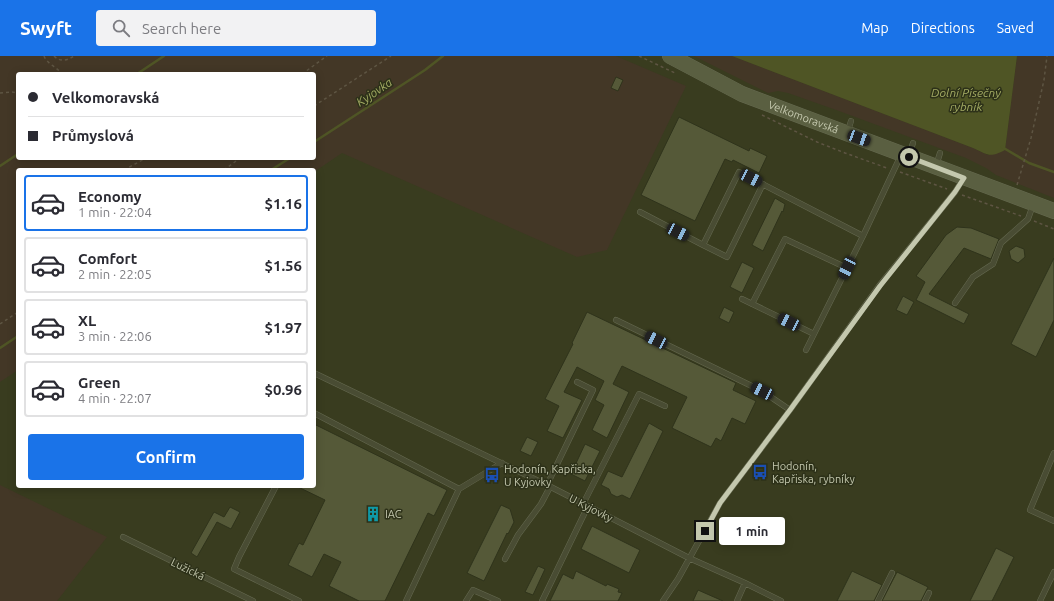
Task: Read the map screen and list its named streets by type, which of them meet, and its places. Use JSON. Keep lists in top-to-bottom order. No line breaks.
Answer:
{"streets":{"street":["Velkomoravská"],"lane":["U Kyjovky","Lužická"]},"water":["Kyjovka","Dolní Písečný rybník"],"places":{"bus stop":["Hodonín, Kapřiska, rybníky","Hodonín, Kapřiska, U Kyjovky"],"building":["IAC"]},"page":{"header":"Swyft","search":"Search here","nav":["Map","Directions","Saved"],"banner":["Velkomoravská","Průmyslová"],"list":[{"name":"Economy","note":"1 min · 22:04","value":"$1.16"},{"name":"Comfort","note":"2 min · 22:05","value":"$1.56"},{"name":"XL","note":"3 min · 22:06","value":"$1.97"},{"name":"Green","note":"4 min · 22:07","value":"$0.96"}],"buttons":"Confirm","bubble":"1 min"}}
